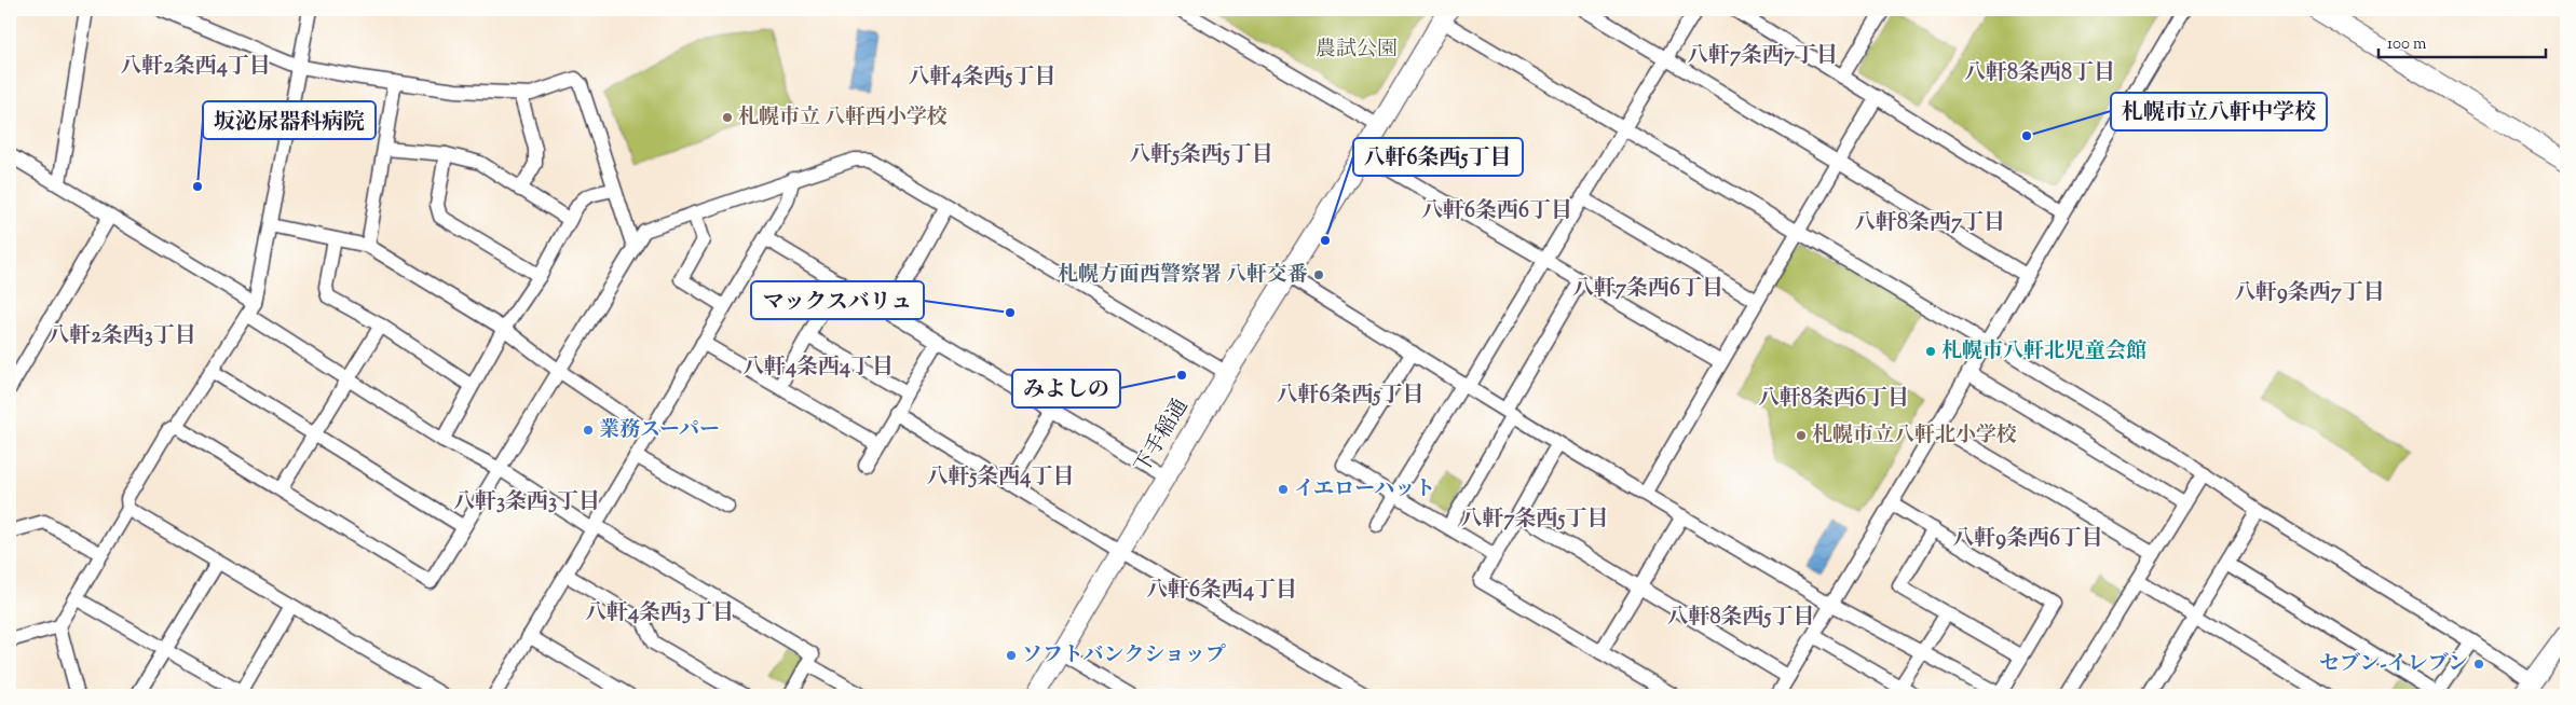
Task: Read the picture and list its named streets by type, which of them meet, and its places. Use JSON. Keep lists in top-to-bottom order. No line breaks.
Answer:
{"streets":{"main road":["下手稲通"]},"districts":["八軒7条西7丁目","八軒2条西4丁目","八軒8条西8丁目","八軒4条西5丁目","八軒5条西5丁目","八軒6条西6丁目","八軒8条西7丁目","八軒7条西6丁目","八軒9条西7丁目","八軒2条西3丁目","八軒4条西4丁目","八軒6条西5丁目","八軒8条西6丁目","八軒5条西4丁目","八軒3条西3丁目","八軒7条西5丁目","八軒9条西6丁目","八軒6条西4丁目","八軒4条西3丁目","八軒8条西5丁目"],"parks":["農試公園"],"places":["札幌市立 八軒西小学校","札幌市立八軒中学校","坂泌尿器科病院","八軒6条西5丁目","札幌方面西警察署 八軒交番","マックスバリュ","札幌市八軒北児童会館","みよしの","業務スーパー","札幌市立八軒北小学校","イエローハット","ソフトバンクショップ","セブン-イレブン"],"scale_bar":"100 m"}
